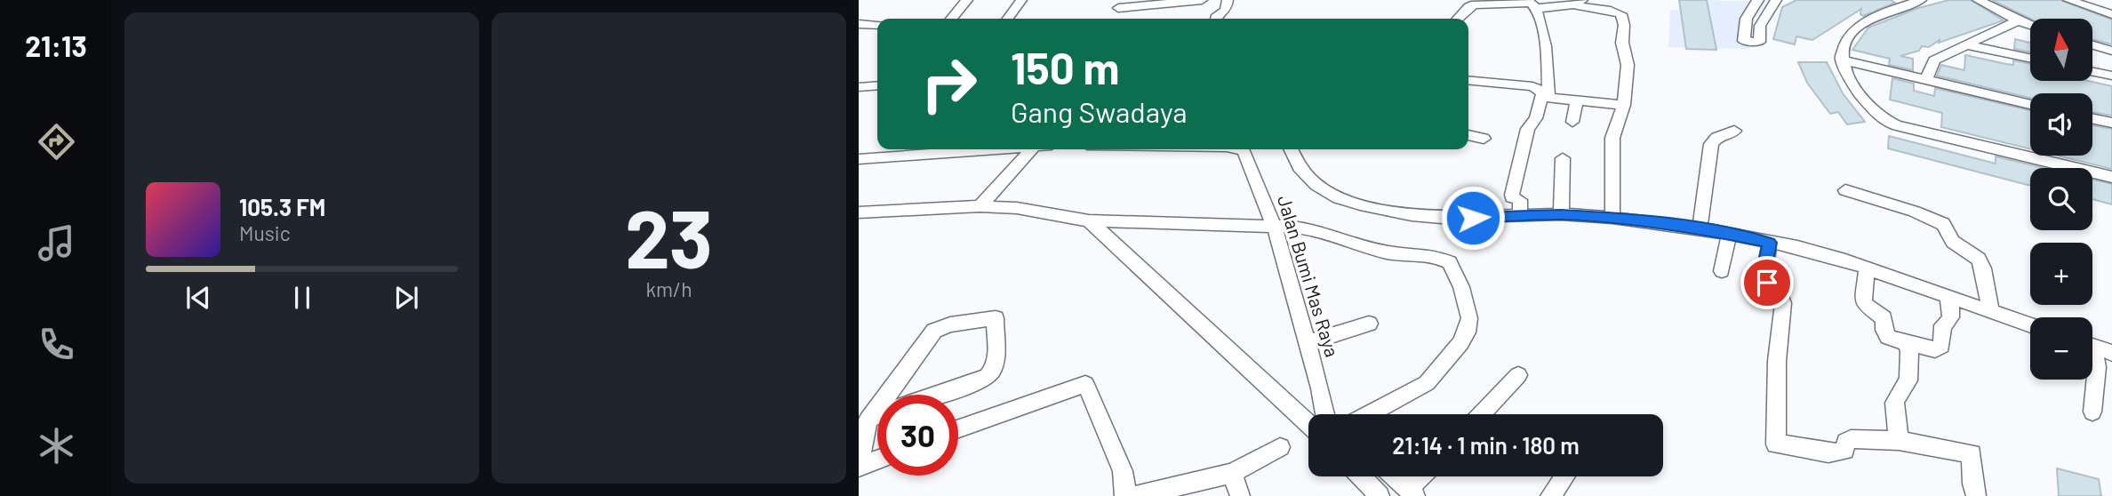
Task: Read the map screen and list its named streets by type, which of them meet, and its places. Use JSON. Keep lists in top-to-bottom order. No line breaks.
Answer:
{"streets":{"street":["Jalan Bumi Mas Raya"]},"north":"top","page":{"tabs":"21:13","tile":["23","km/h"],"map_buttons":["+","−"],"turn":["150 m","Gang Swadaya"],"song":["105.3 FM","Music"],"limit":"30","trip":"21:14 · 1 min · 180 m"}}
